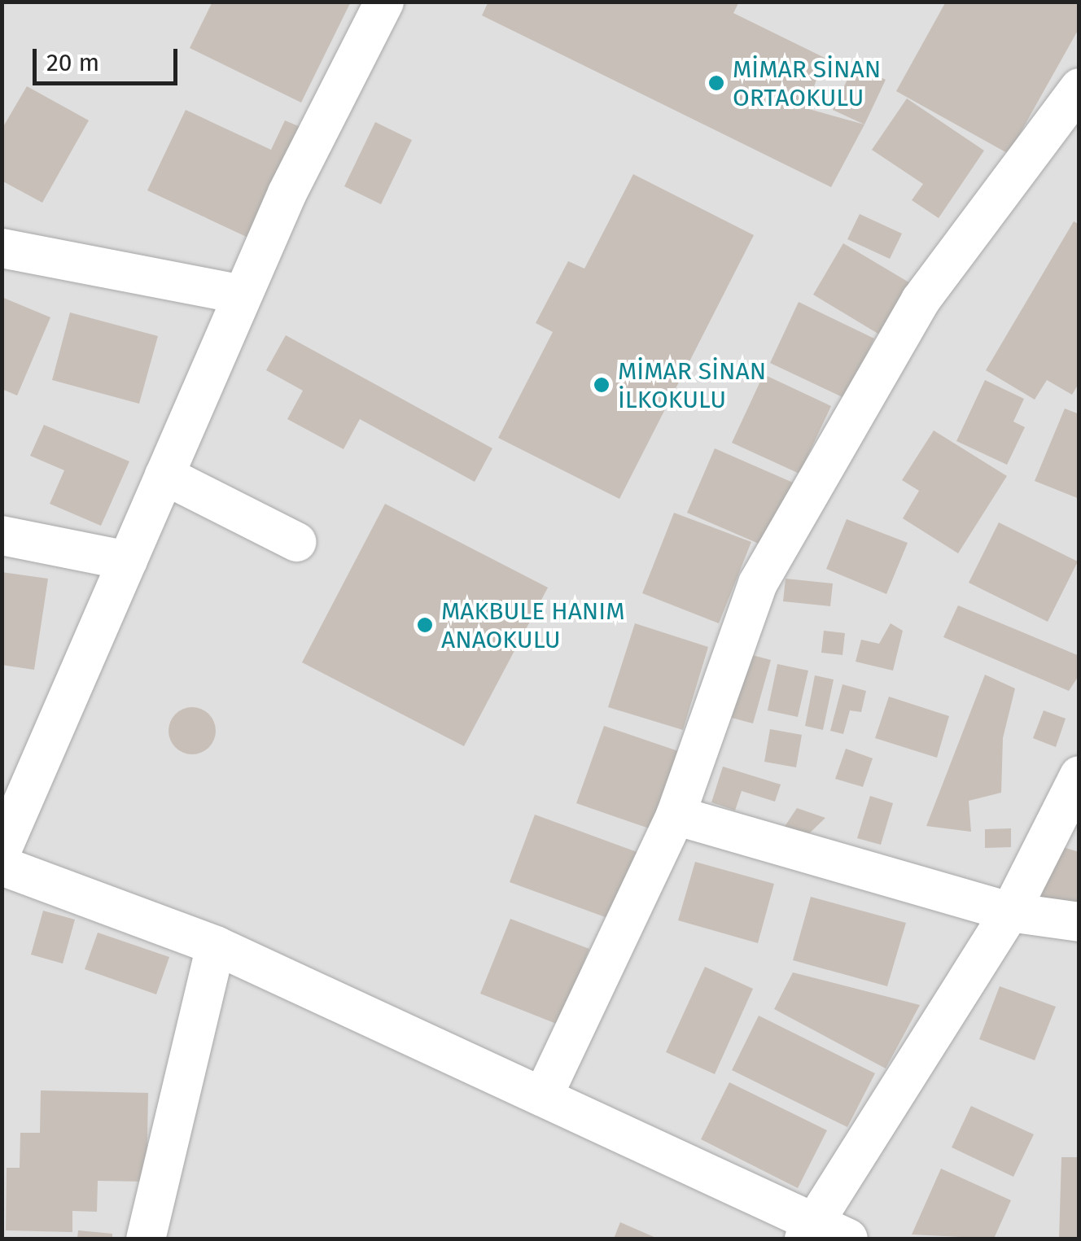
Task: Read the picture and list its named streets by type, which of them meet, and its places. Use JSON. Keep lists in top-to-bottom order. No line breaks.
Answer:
{"places":["MİMAR SİNAN ORTAOKULU","MİMAR SİNAN İLKOKULU","MAKBULE HANIM ANAOKULU"],"scale_bar":"20 m"}
